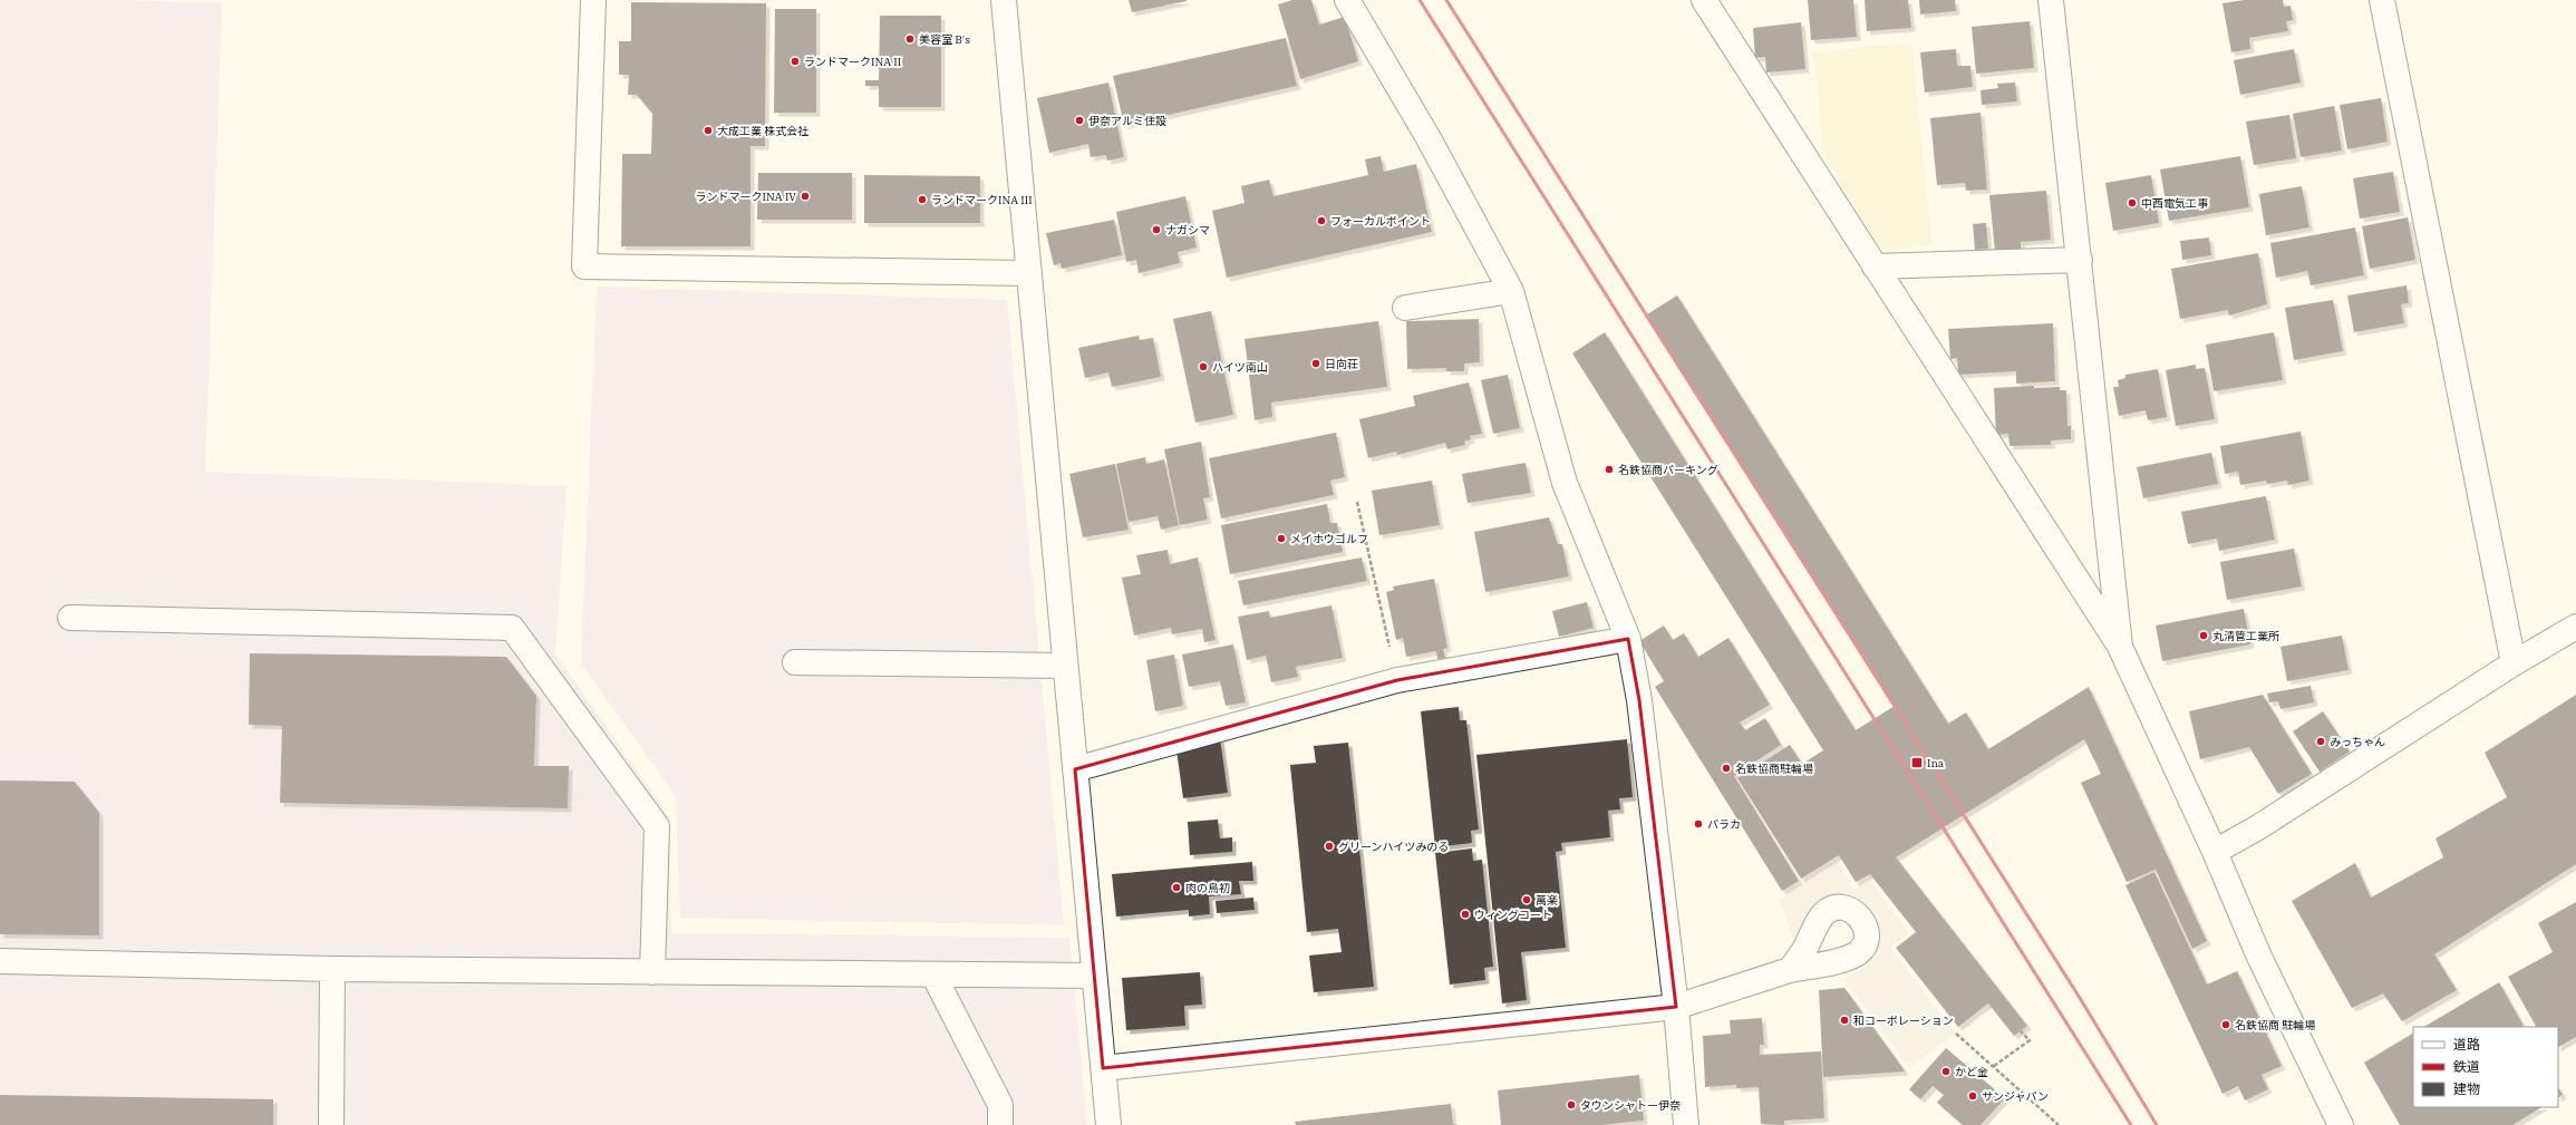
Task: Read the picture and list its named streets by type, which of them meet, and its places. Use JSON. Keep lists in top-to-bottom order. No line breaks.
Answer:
{"places":{"other":["美容室 B's","ランドマークINA II","伊奈アルミ住設","大成工業 株式会社","ランドマークINA IV","ランドマークINA III","中西電気工事","フォーカルポイント","ナガシマ","日向荘","ハイツ南山","名鉄協商パーキング","メイホウゴルフ","丸清管工業所","みっちゃん","名鉄協商駐輪場","パラカ","グリーンハイツみのる","肉の鳥初","萬楽","ウィングコート","和コーポレーション","名鉄協商 駐輪場","かど金","サンジャパン","タウンシャトー伊奈"],"transit":["Ina"]},"legend":["道路","鉄道","建物"]}
